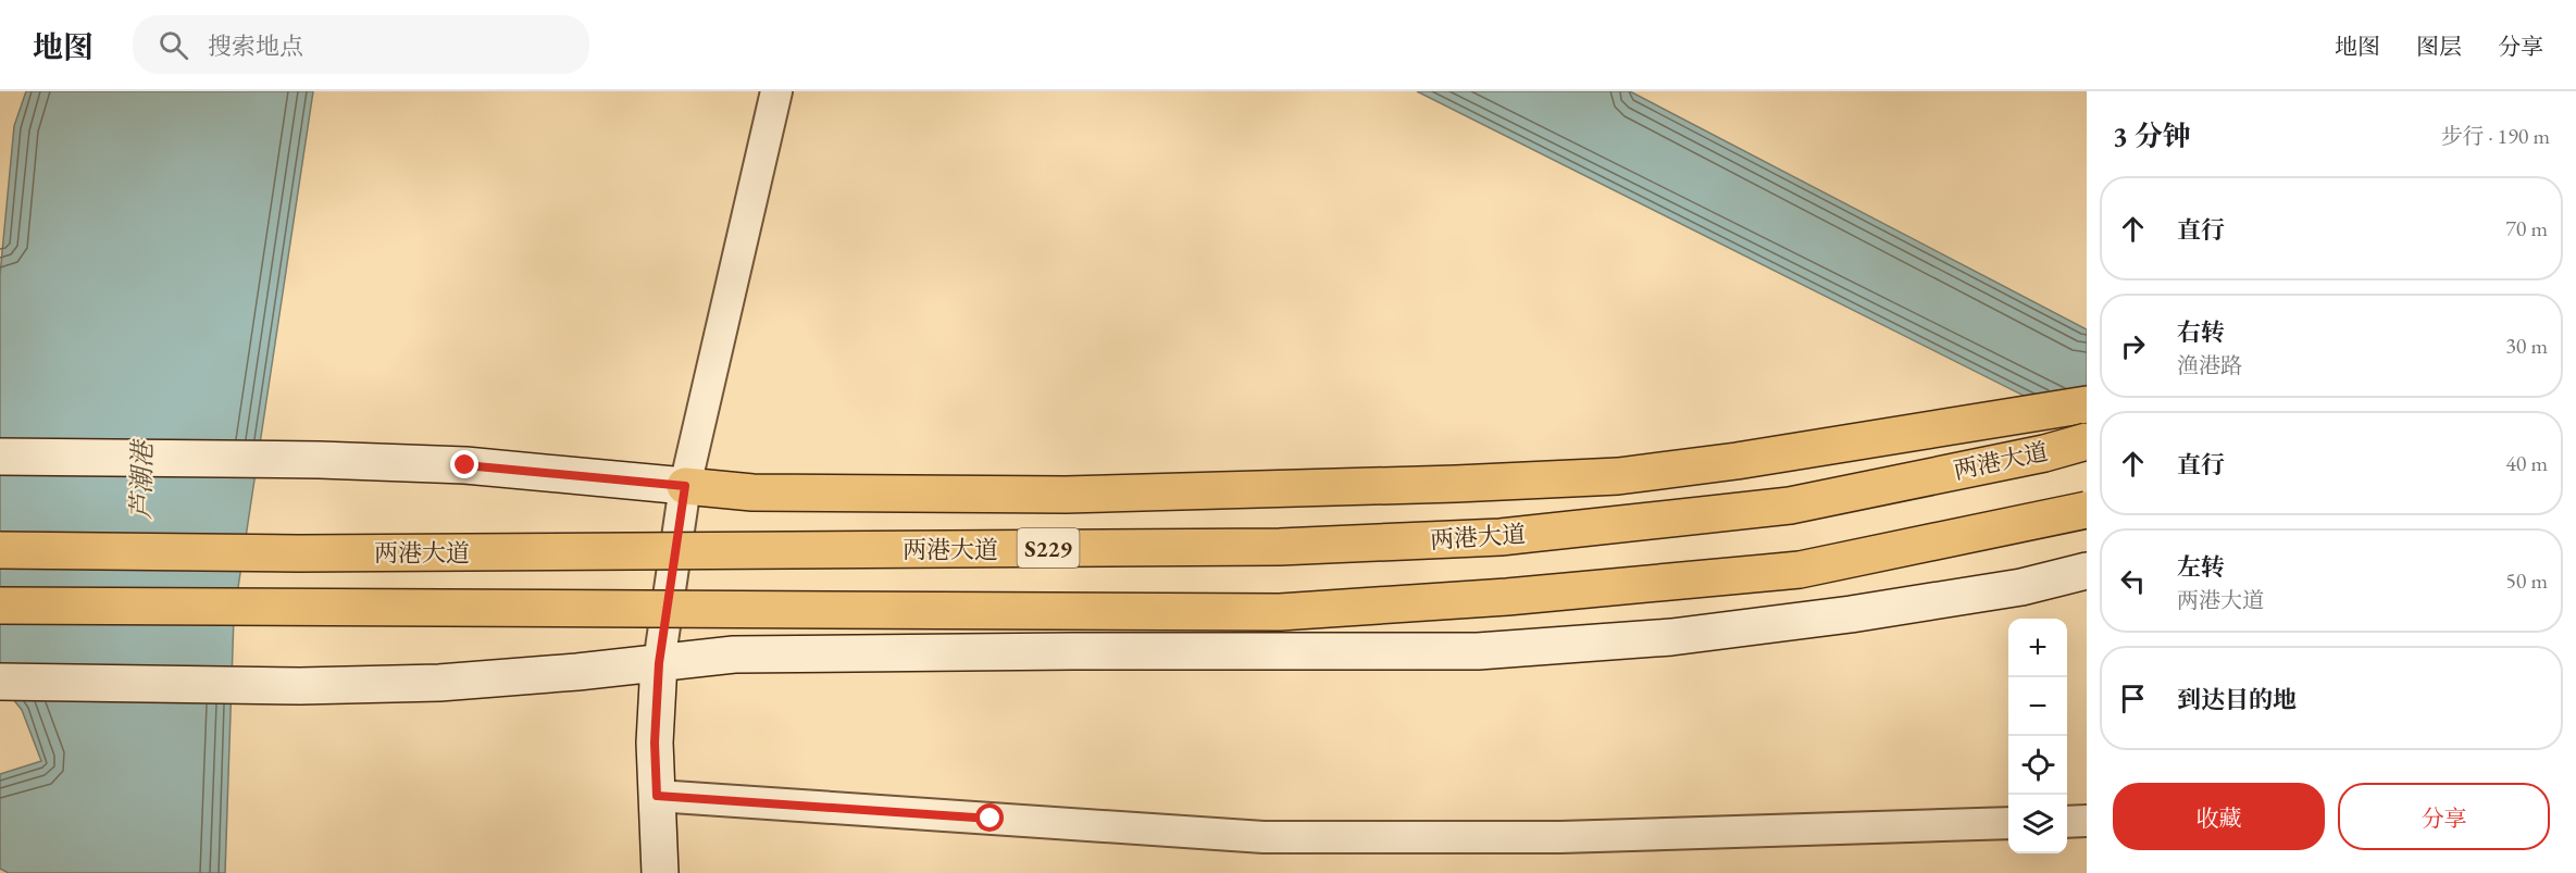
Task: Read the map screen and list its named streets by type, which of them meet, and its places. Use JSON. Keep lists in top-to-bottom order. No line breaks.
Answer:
{"streets":{"highway":["两港大道","S229"]},"water":["芦潮港"],"page":{"header":"地图","search":"搜索地点","nav":["地图","图层","分享"],"heading":["3 分钟","步行 · 190 m"],"list":[["直行","70 m"],["右转","渔港路","30 m"],["直行","40 m"],["左转","两港大道","50 m"],"到达目的地"],"map_buttons":["+","−"],"buttons":["收藏","分享"]}}
